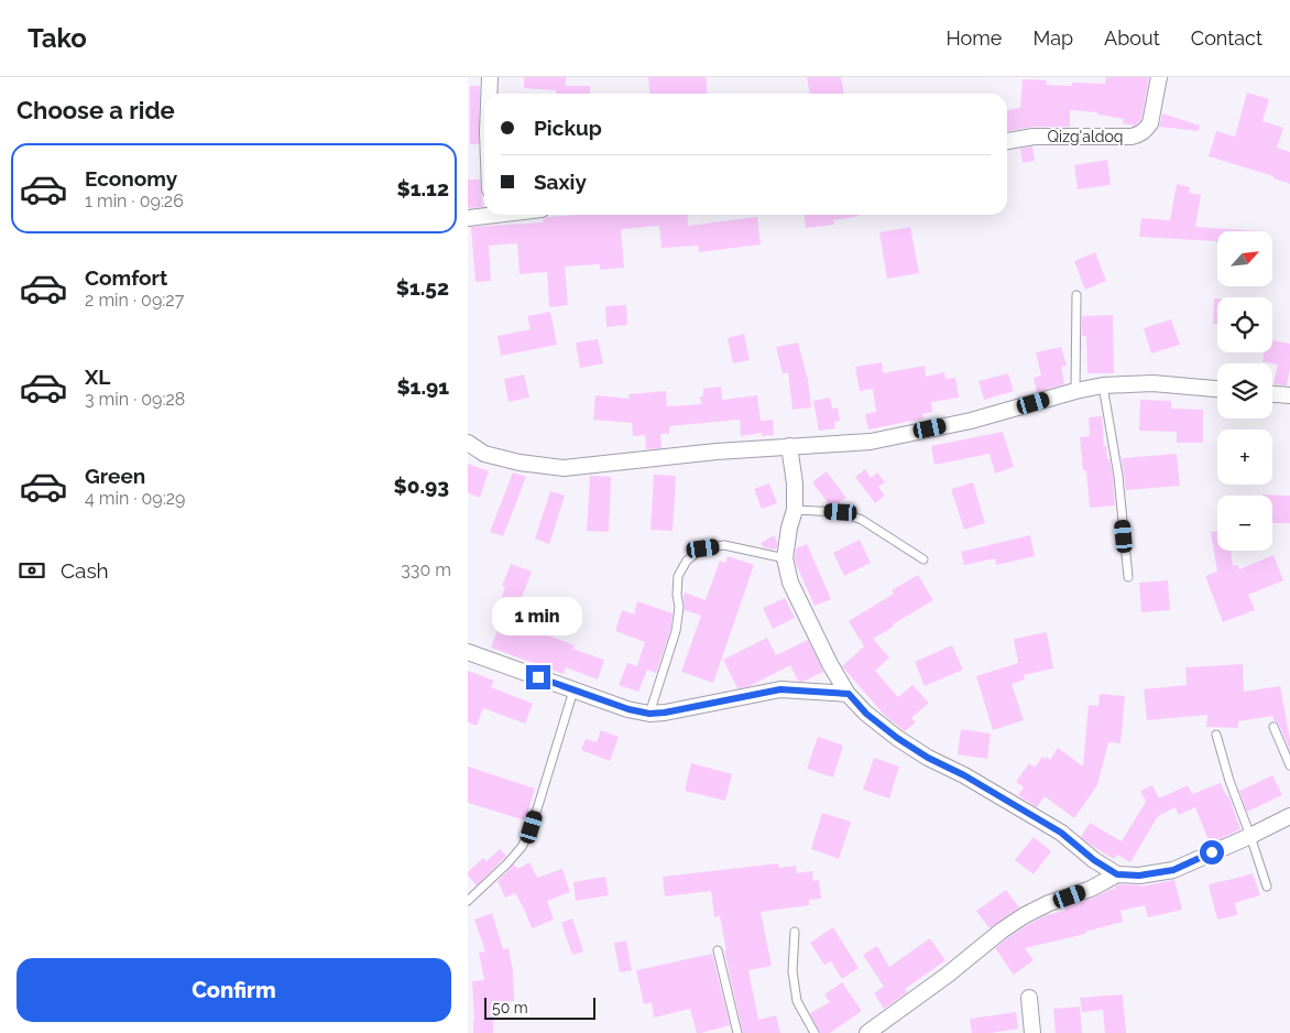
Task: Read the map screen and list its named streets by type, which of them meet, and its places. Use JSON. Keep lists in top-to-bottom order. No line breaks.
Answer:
{"streets":{"street":["Qizg'aldoq"]},"scale_bar":"50 m","north":"top right","page":{"header":"Tako","nav":["Home","Map","About","Contact"],"heading":"Choose a ride","banner":["Pickup","Saxiy"],"list":[{"name":"Economy","note":"1 min · 09:26","value":"$1.12"},{"name":"Comfort","note":"2 min · 09:27","value":"$1.52"},{"name":"XL","note":"3 min · 09:28","value":"$1.91"},{"name":"Green","note":"4 min · 09:29","value":"$0.93"}],"map_buttons":["+","−"],"pay":["Cash","330 m"],"bubble":"1 min","buttons":"Confirm","scale":"50 m"}}
